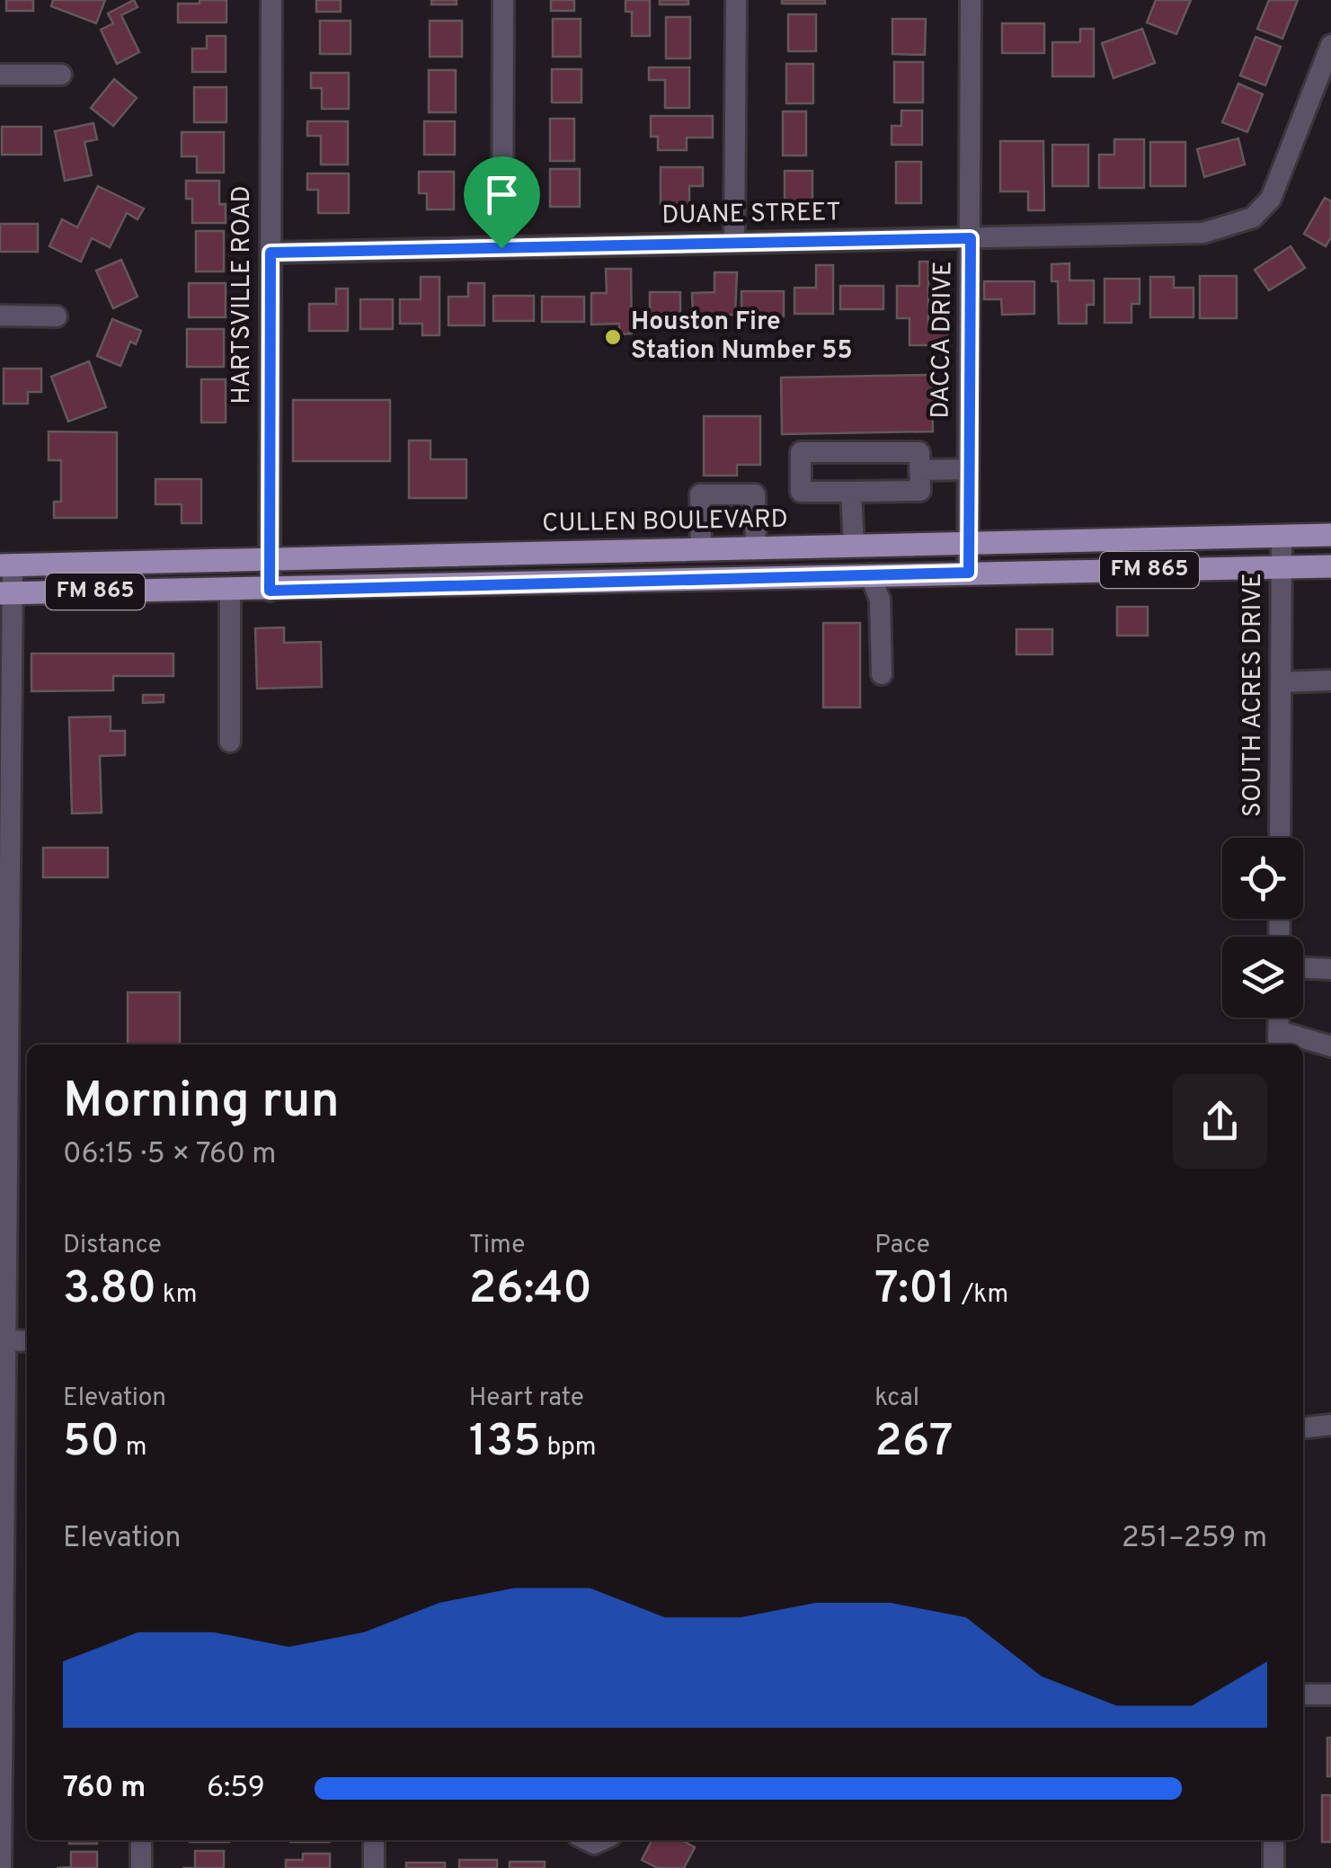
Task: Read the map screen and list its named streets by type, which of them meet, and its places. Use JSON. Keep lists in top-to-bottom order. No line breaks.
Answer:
{"streets":{"main road":["CULLEN BOULEVARD","FM 865"],"street":["DUANE STREET","HARTSVILLE ROAD","DACCA DRIVE","SOUTH ACRES DRIVE"]},"crossings":[["DUANE STREET","HARTSVILLE ROAD"],["DUANE STREET","DACCA DRIVE"],["HARTSVILLE ROAD","CULLEN BOULEVARD"],["HARTSVILLE ROAD","FM 865"],["DACCA DRIVE","CULLEN BOULEVARD"],["DACCA DRIVE","FM 865"],["CULLEN BOULEVARD","SOUTH ACRES DRIVE"],["FM 865","SOUTH ACRES DRIVE"]],"places":["Houston Fire Station Number 55"],"page":{"heading":["Morning run","06:15 · 5 × 760 m"],"stats":[["Distance","3.80 km"],["Time","26:40"],["Pace","7:01 /km"],["Elevation","50 m"],["Heart rate","135 bpm"],["kcal","267"]],"chart":["Elevation","251–259 m"],"list":[{"name":"760 m","note":"6:59"}]}}
